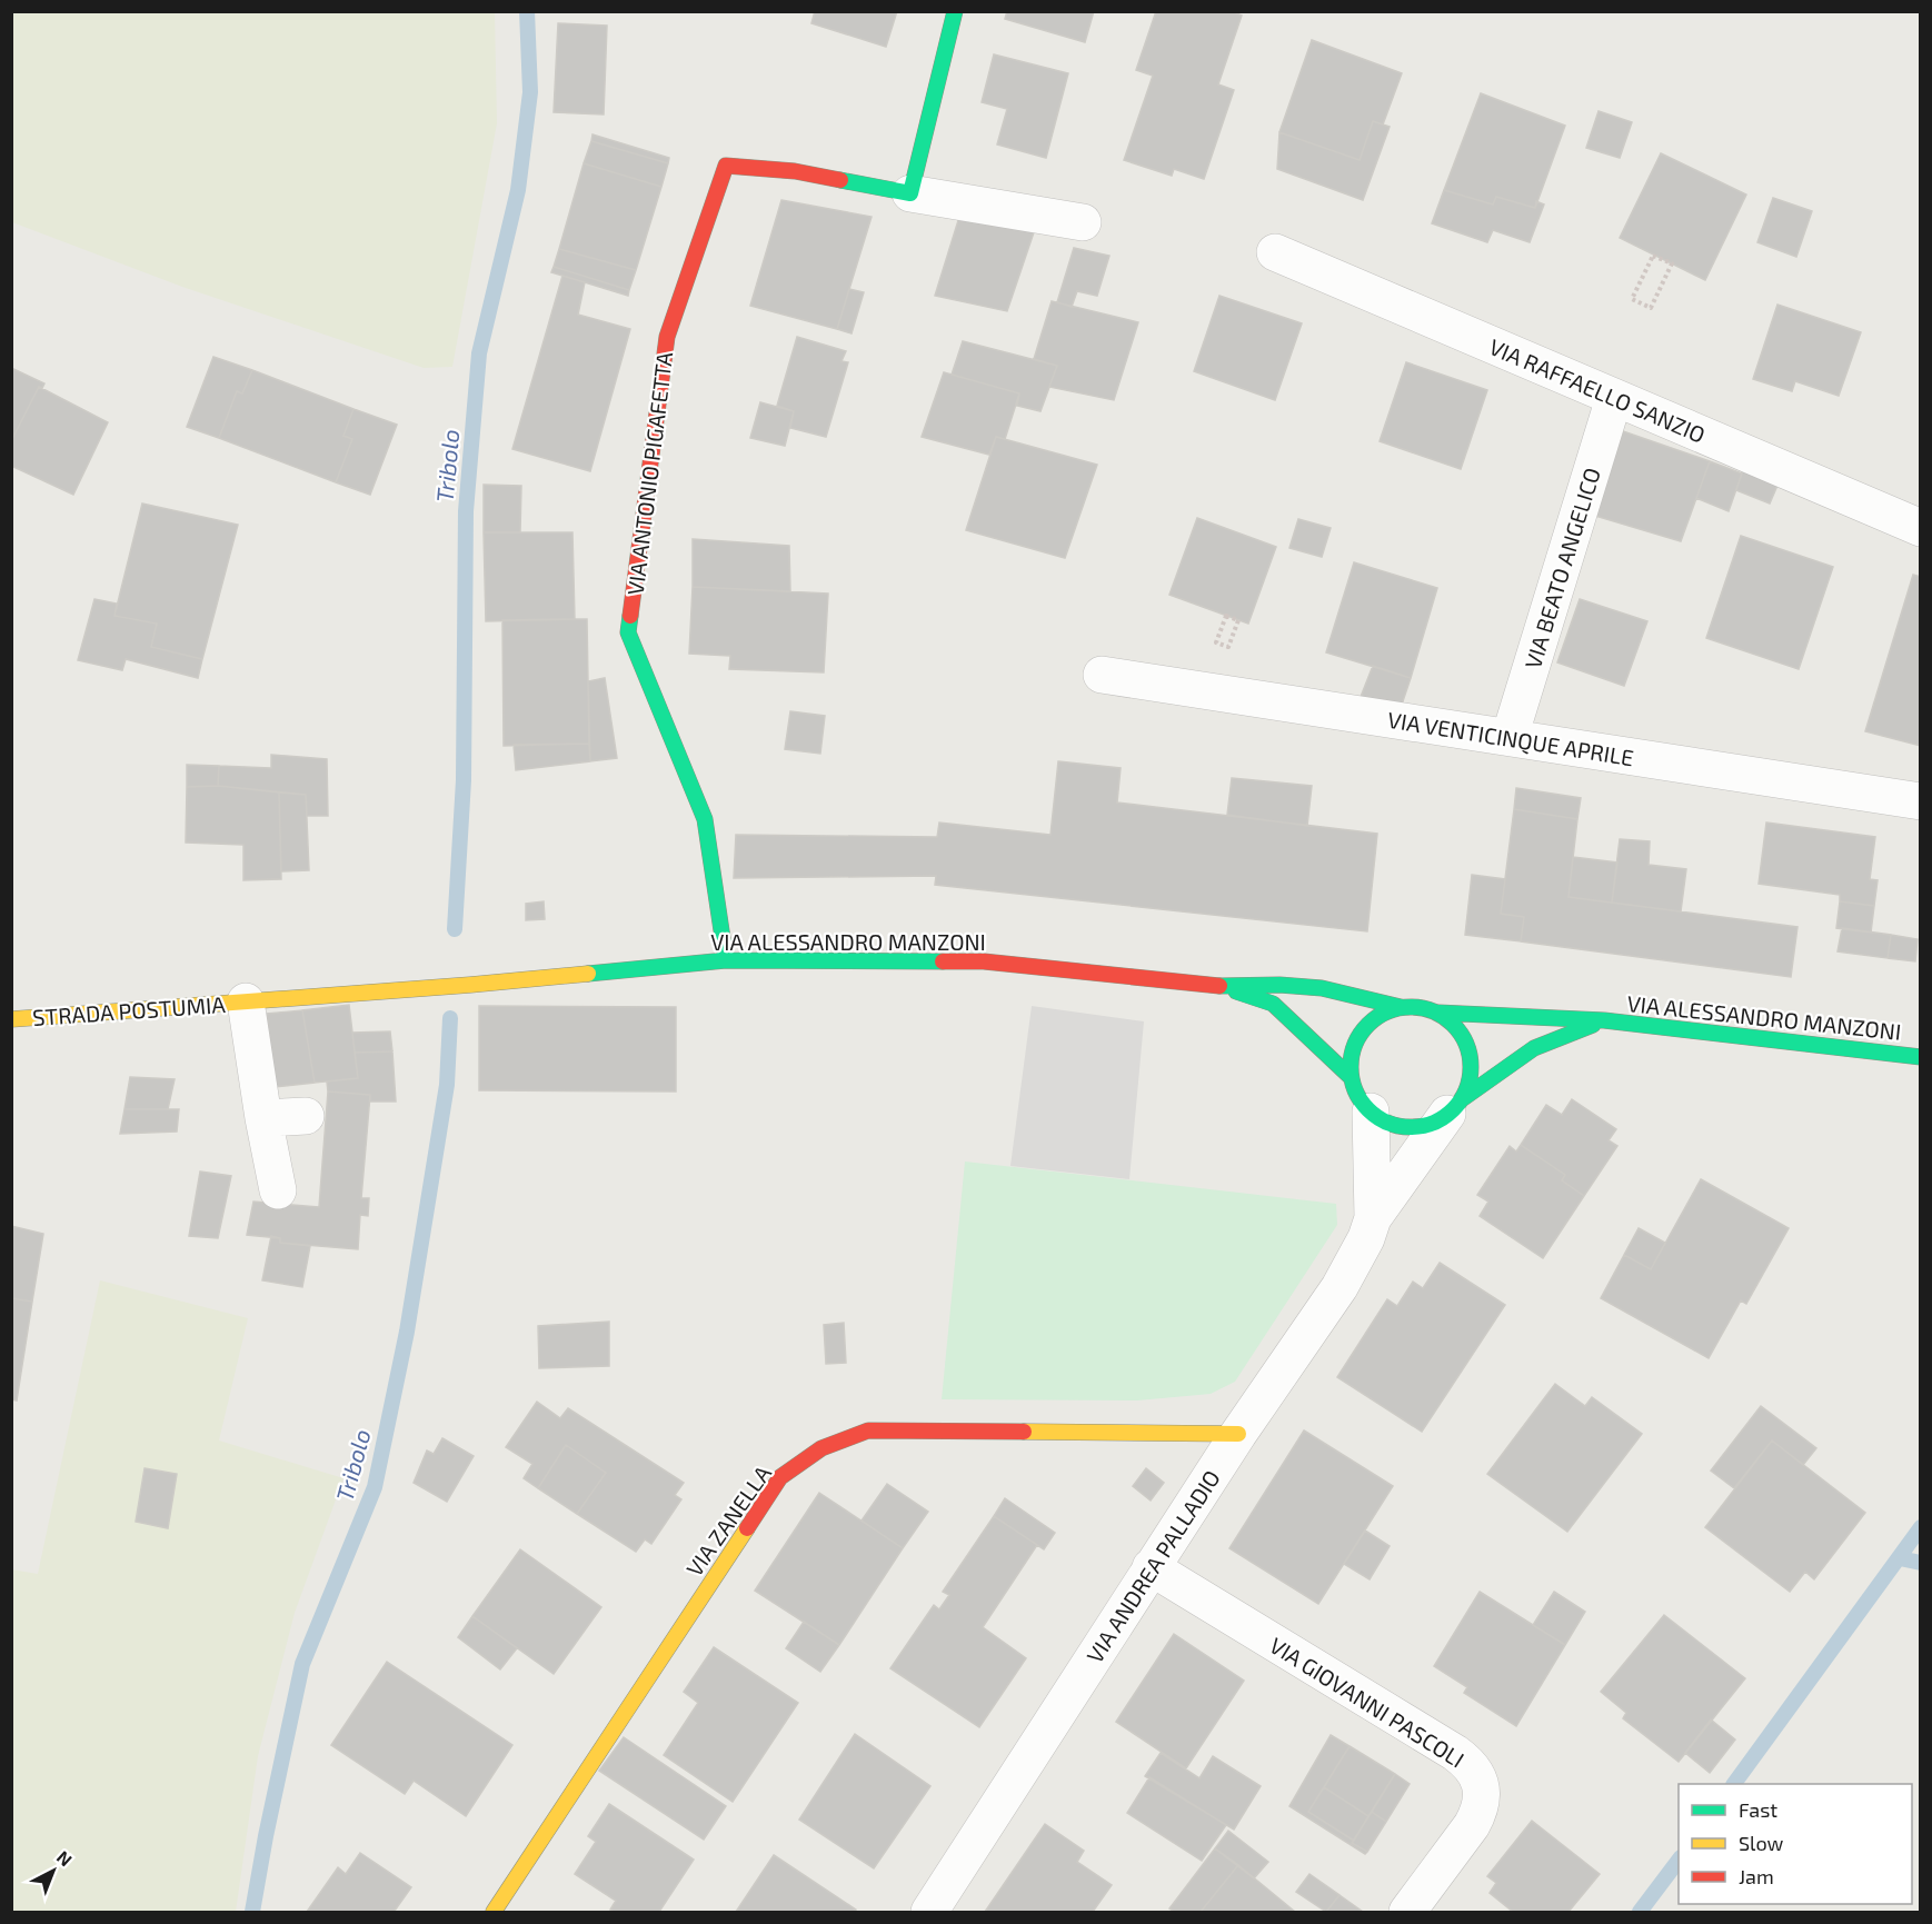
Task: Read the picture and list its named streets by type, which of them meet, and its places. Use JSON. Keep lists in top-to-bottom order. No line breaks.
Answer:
{"streets":{"street":["VIA RAFFAELLO SANZIO","VIA ANTONIO PIGAFETTA","VIA BEATO ANGELICO","VIA VENTICINQUE APRILE","VIA ALESSANDRO MANZONI","STRADA POSTUMIA","VIA ZANELLA","VIA ANDREA PALLADIO","VIA GIOVANNI PASCOLI"]},"crossings":[["VIA RAFFAELLO SANZIO","VIA BEATO ANGELICO"],["VIA ANTONIO PIGAFETTA","VIA ALESSANDRO MANZONI"],["VIA BEATO ANGELICO","VIA VENTICINQUE APRILE"],["VIA ALESSANDRO MANZONI","STRADA POSTUMIA"],["VIA ALESSANDRO MANZONI","VIA ANDREA PALLADIO"],["VIA ZANELLA","VIA ANDREA PALLADIO"],["VIA ANDREA PALLADIO","VIA GIOVANNI PASCOLI"]],"water":["Tribolo"],"legend":["Fast","Slow","Jam"],"north":"top right"}
